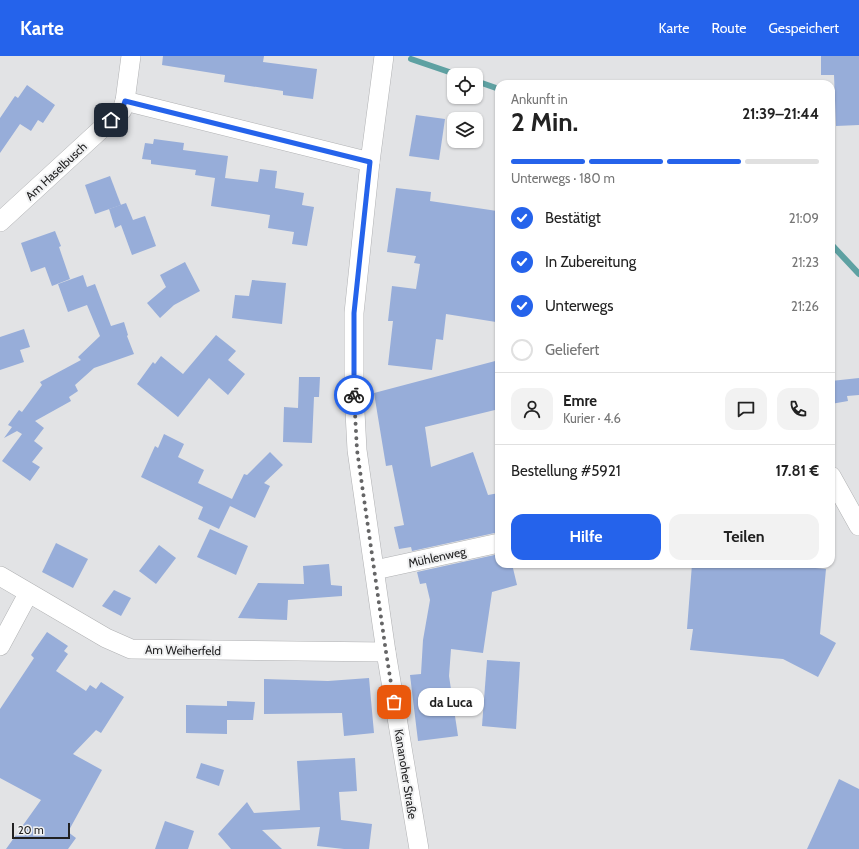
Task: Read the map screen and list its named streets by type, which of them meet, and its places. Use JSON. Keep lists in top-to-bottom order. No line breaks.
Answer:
{"streets":{"street":["Am Haselbusch","Mühlenweg","Am Weiherfeld","Kananoher Straße"]},"crossings":[["Mühlenweg","Kananoher Straße"],["Am Weiherfeld","Kananoher Straße"]],"places":["da Luca"],"scale_bar":"20 m","page":{"header":"Karte","nav":["Karte","Route","Gespeichert"],"heading":["2 Min.","Ankunft in","21:39–21:44"],"panel":["Emre","Kurier · 4.6","Bestellung #5921","17.81 €"],"bar":"Unterwegs · 180 m","list":[["Bestätigt","21:09"],["In Zubereitung","21:23"],["Unterwegs","21:26"],"Geliefert"],"buttons":["Hilfe","Teilen"],"bubble":"da Luca","scale":"20 m"}}
